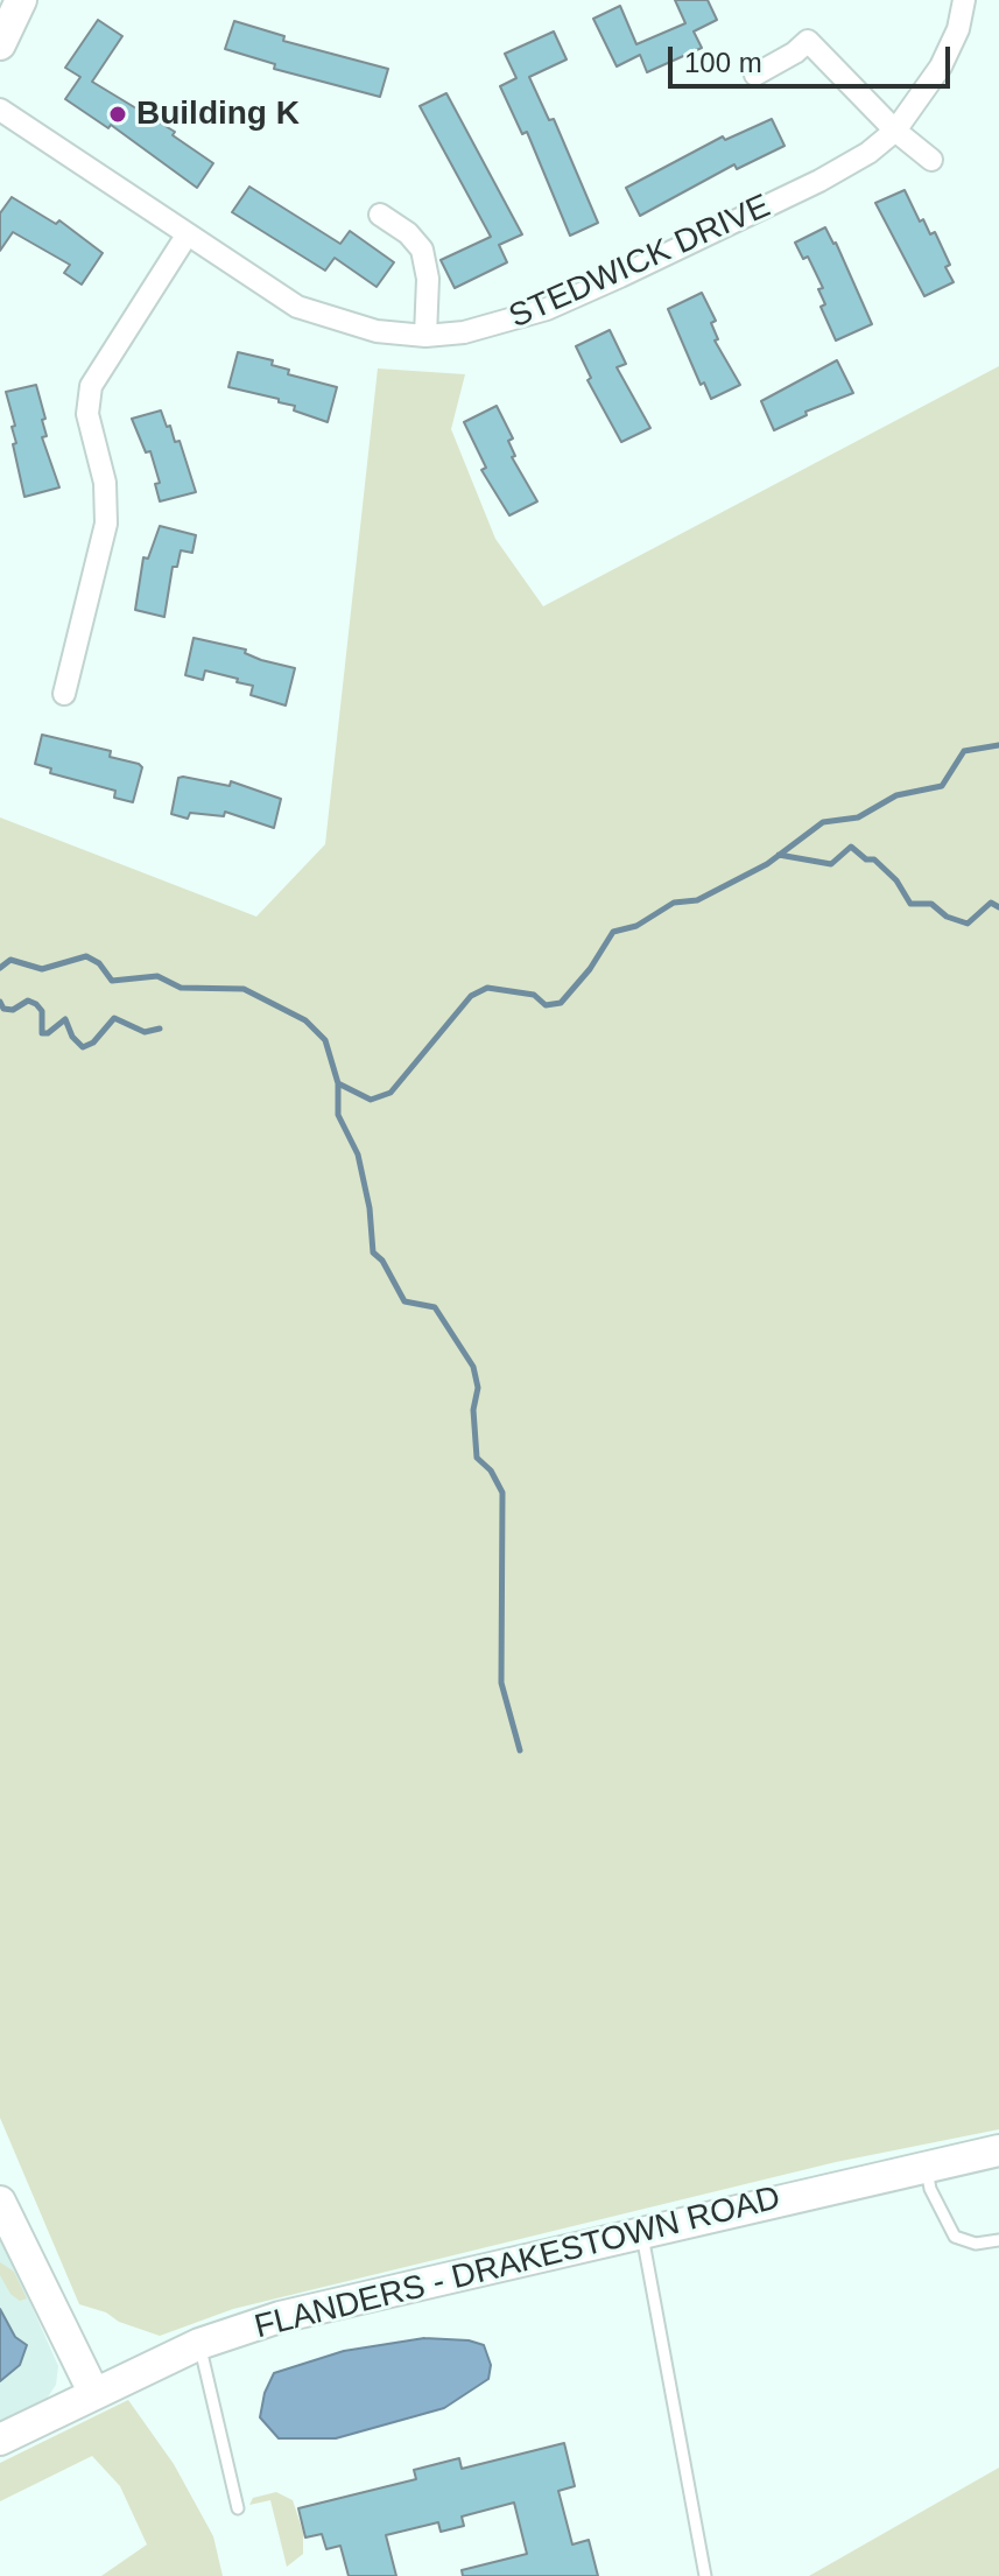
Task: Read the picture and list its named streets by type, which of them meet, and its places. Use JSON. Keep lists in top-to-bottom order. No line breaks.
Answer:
{"streets":{"street":["STEDWICK DRIVE","FLANDERS - DRAKESTOWN ROAD"]},"places":["Building K"],"scale_bar":"100 m"}
